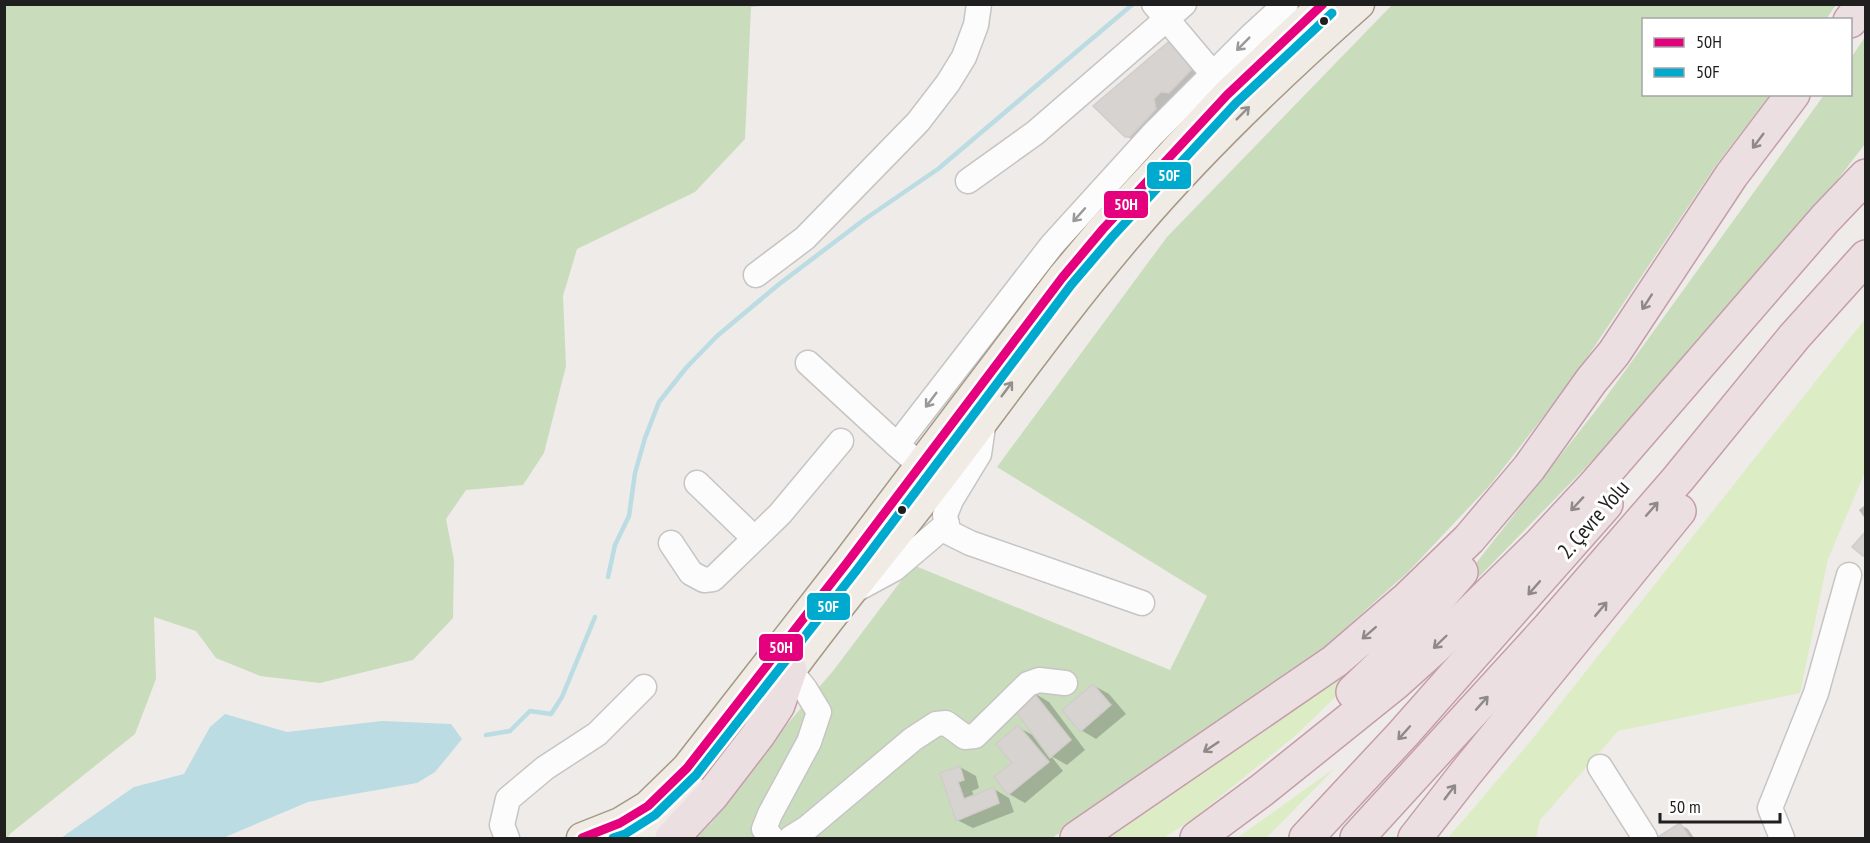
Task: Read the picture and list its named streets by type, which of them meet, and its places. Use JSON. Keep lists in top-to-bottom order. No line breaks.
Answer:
{"streets":{"highway":["2. Çevre Yolu"]},"lines":["transit line 50H","transit line 50F"],"legend":["50H","50F"],"scale_bar":"50 m"}
